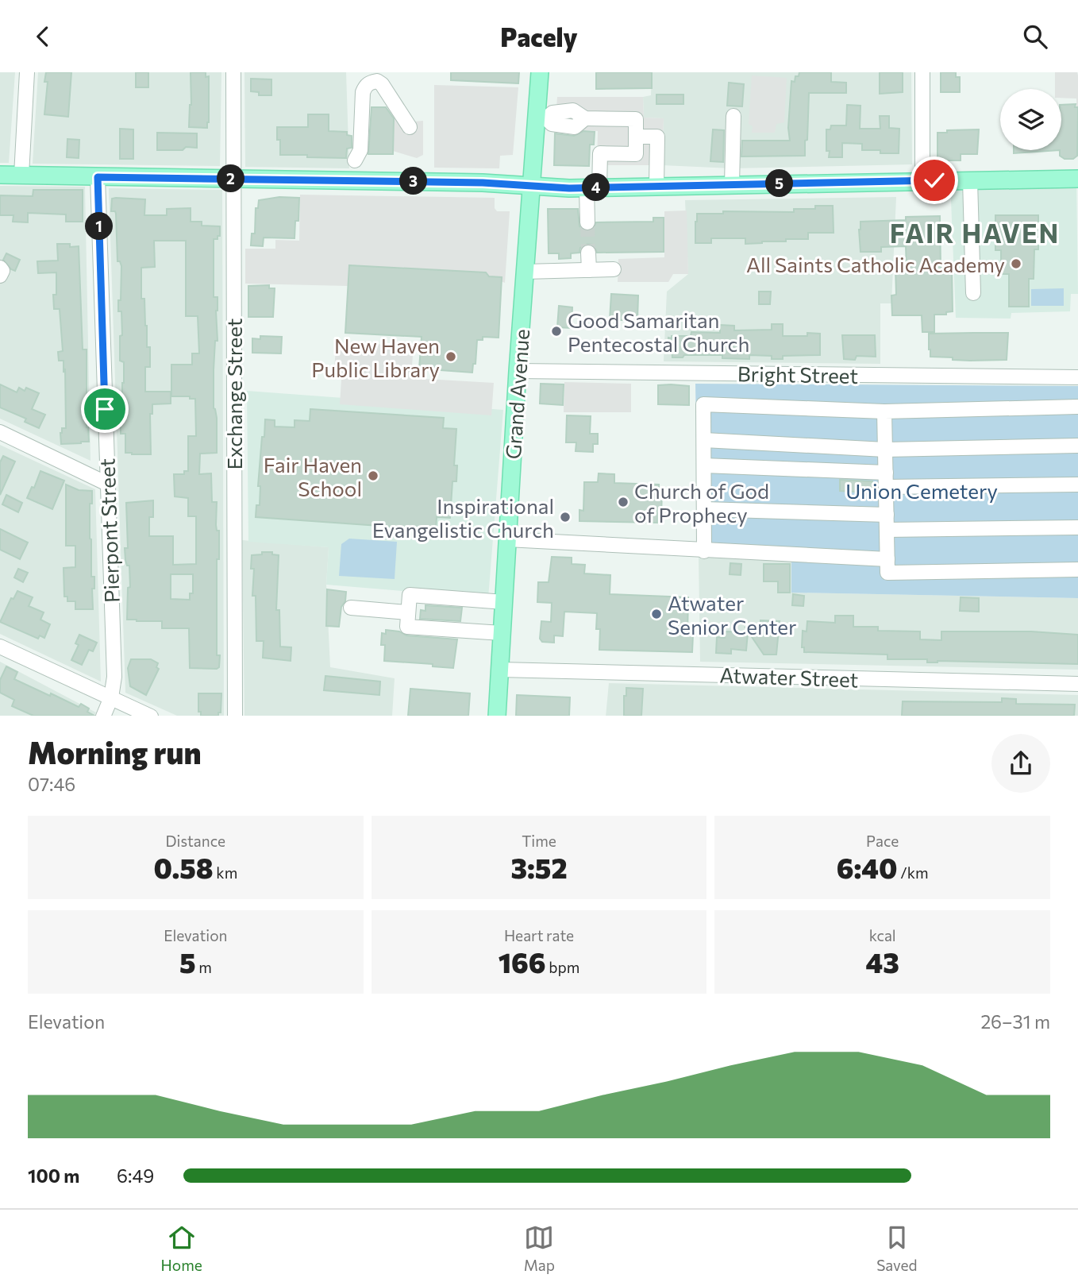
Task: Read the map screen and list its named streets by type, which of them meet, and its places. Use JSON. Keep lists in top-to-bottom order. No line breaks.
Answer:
{"streets":{"main road":["Grand Avenue"],"street":["Bright Street","Exchange Street","Pierpont Street","Atwater Street"]},"crossings":[["Bright Street","Grand Avenue"],["Grand Avenue","Atwater Street"]],"districts":["FAIR HAVEN"],"parks":["Union Cemetery"],"places":["All Saints Catholic Academy","Good Samaritan Pentecostal Church","New Haven Public Library","Fair Haven School","Church of God of Prophecy","Inspirational Evangelistic Church","Atwater Senior Center"],"page":{"header":"Pacely","pins":["2","3","5","4","1"],"heading":["Morning run","07:46"],"stats":[["Distance","0.58 km"],["Time","3:52"],["Pace","6:40 /km"],["Elevation","5 m"],["Heart rate","166 bpm"],["kcal","43"]],"chart":["Elevation","26–31 m"],"list":[{"name":"100 m","note":"6:49"}],"tabs":["Home","Map","Saved"]}}
